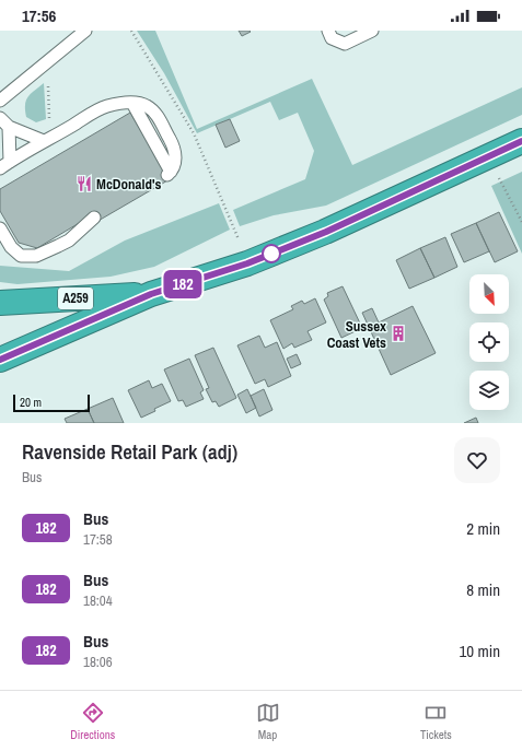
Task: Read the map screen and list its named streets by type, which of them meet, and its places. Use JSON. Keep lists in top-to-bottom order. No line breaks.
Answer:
{"streets":{"highway":["A259"]},"places":{"restaurant":["McDonald's"],"building":["Sussex Coast Vets"]},"lines":["bus line 182"],"scale_bar":"20 m","north":"bottom right","page":{"status":"17:56","on_map":"182","scale":"20 m","heading":["Ravenside Retail Park (adj)","Bus"],"list":[{"mark":"182","name":"Bus","note":"17:58","value":"2 min"},{"mark":"182","name":"Bus","note":"18:04","value":"8 min"},{"mark":"182","name":"Bus","note":"18:06","value":"10 min"}],"tabs":["Directions","Map","Tickets"]}}
